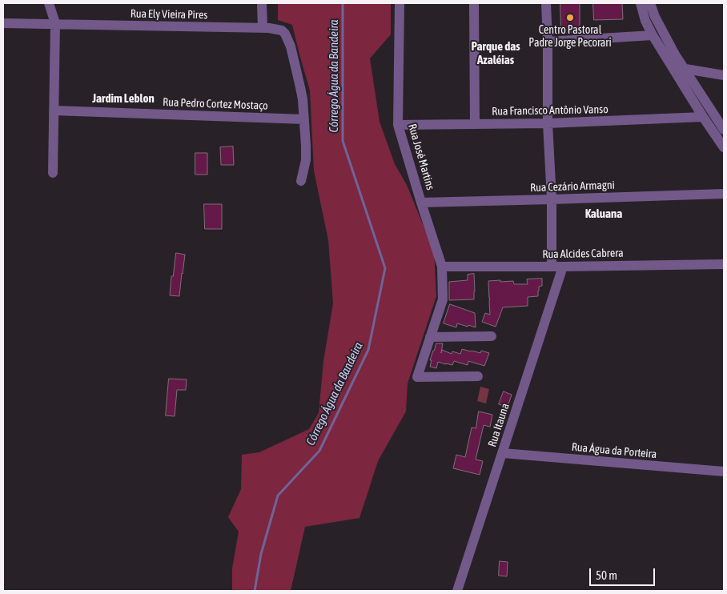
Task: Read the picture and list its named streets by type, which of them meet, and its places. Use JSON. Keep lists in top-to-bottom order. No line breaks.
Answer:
{"streets":{"street":["Rua Ely Vieira Pires","Rua Pedro Cortez Mostaço","Rua Francisco Antônio Vanso","Rua José Martins","Rua Cezário Armagni","Rua Alcides Cabrera","Rua Itauna","Rua Água da Porteira"]},"crossings":[["Rua Ely Vieira Pires","Rua Pedro Cortez Mostaço"],["Rua Francisco Antônio Vanso","Rua José Martins"],["Rua José Martins","Rua Cezário Armagni"],["Rua José Martins","Rua Alcides Cabrera"],["Rua Alcides Cabrera","Rua Itauna"],["Rua Itauna","Rua Água da Porteira"]],"districts":["Parque das Azaléias","Jardim Leblon","Kaluana"],"water":["Córrego Água da Bandeira"],"places":["Centro Pastoral Padre Jorge Pecorari"],"scale_bar":"50 m"}
